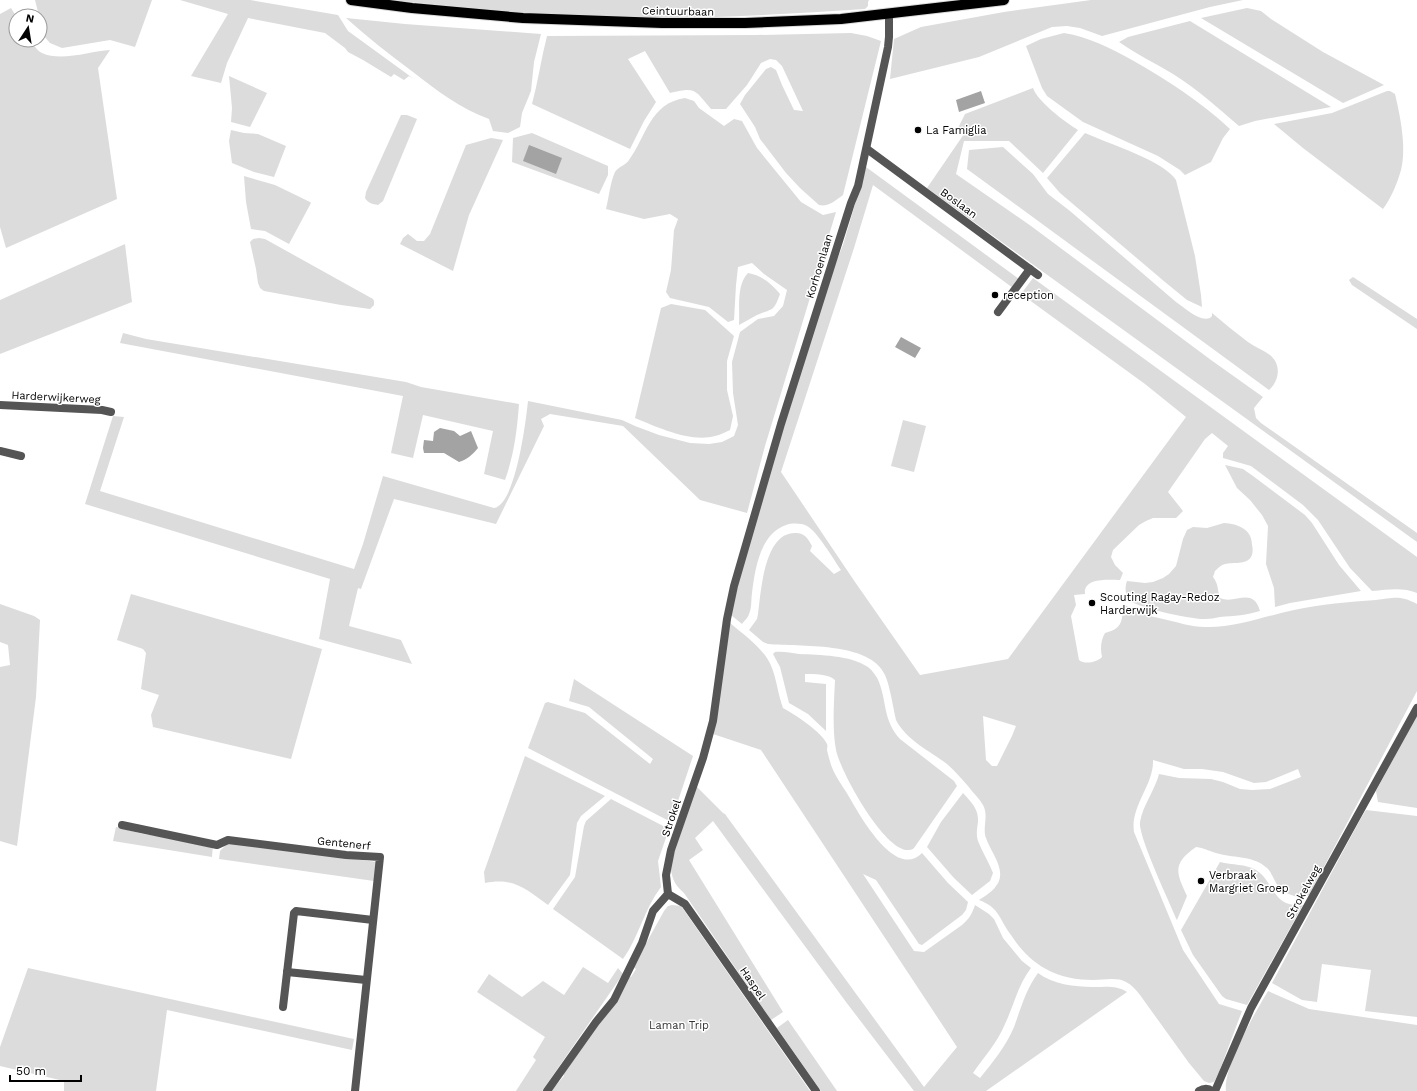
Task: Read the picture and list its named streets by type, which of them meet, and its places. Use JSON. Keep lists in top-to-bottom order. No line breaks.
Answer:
{"streets":{"main road":["Ceintuurbaan"],"street":["Boslaan","Korhoenlaan","Harderwijkerweg","Strokel","Gentenerf","Strokelweg","Haspel"]},"crossings":[["Ceintuurbaan","Korhoenlaan"],["Boslaan","Korhoenlaan"],["Korhoenlaan","Strokel"],["Strokel","Haspel"]],"parks":["Laman Trip"],"places":["La Famiglia","reception","Scouting Ragay-Redoz Harderwijk","Verbraak Margriet Groep"],"scale_bar":"50 m","north":"top"}
